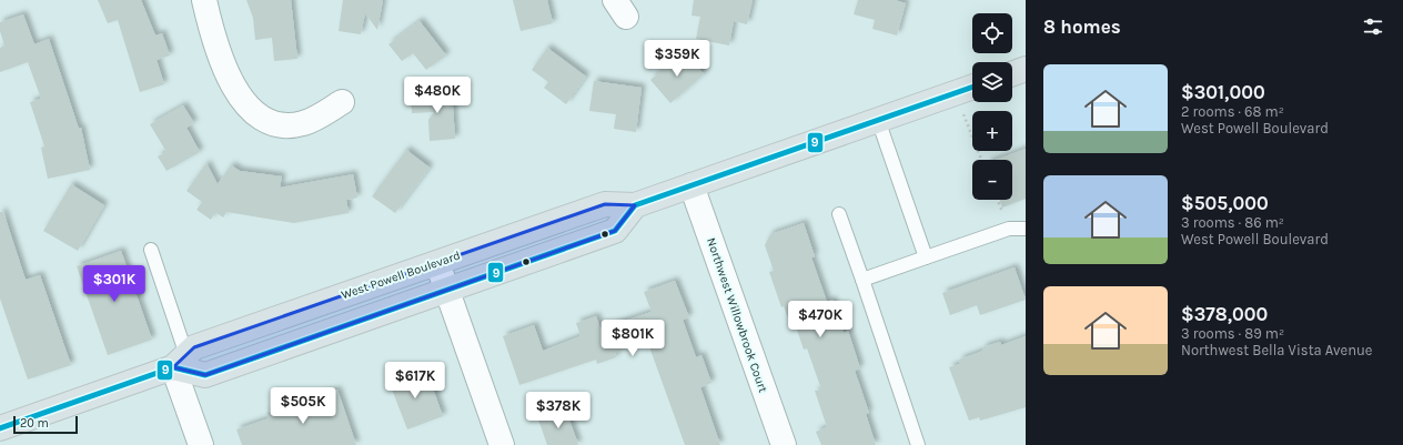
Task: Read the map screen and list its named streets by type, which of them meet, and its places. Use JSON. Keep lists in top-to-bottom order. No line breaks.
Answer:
{"streets":{"main road":["West Powell Boulevard"],"street":["Northwest Willowbrook Court"]},"crossings":[["West Powell Boulevard","Northwest Willowbrook Court"]],"lines":["transit line 9"],"scale_bar":"20 m","page":{"heading":"8 homes","map_buttons":["+","−"],"price":["$359K","$480K","$301K","$470K","$801K","$617K","$505K","$378K"],"list":[{"name":"$301,000","note":"2 rooms · 68 m² · West Powell Boulevard"},{"name":"$505,000","note":"3 rooms · 86 m² · West Powell Boulevard"},{"name":"$378,000","note":"3 rooms · 89 m² · Northwest Bella Vista Avenue"}],"scale":"20 m"}}
